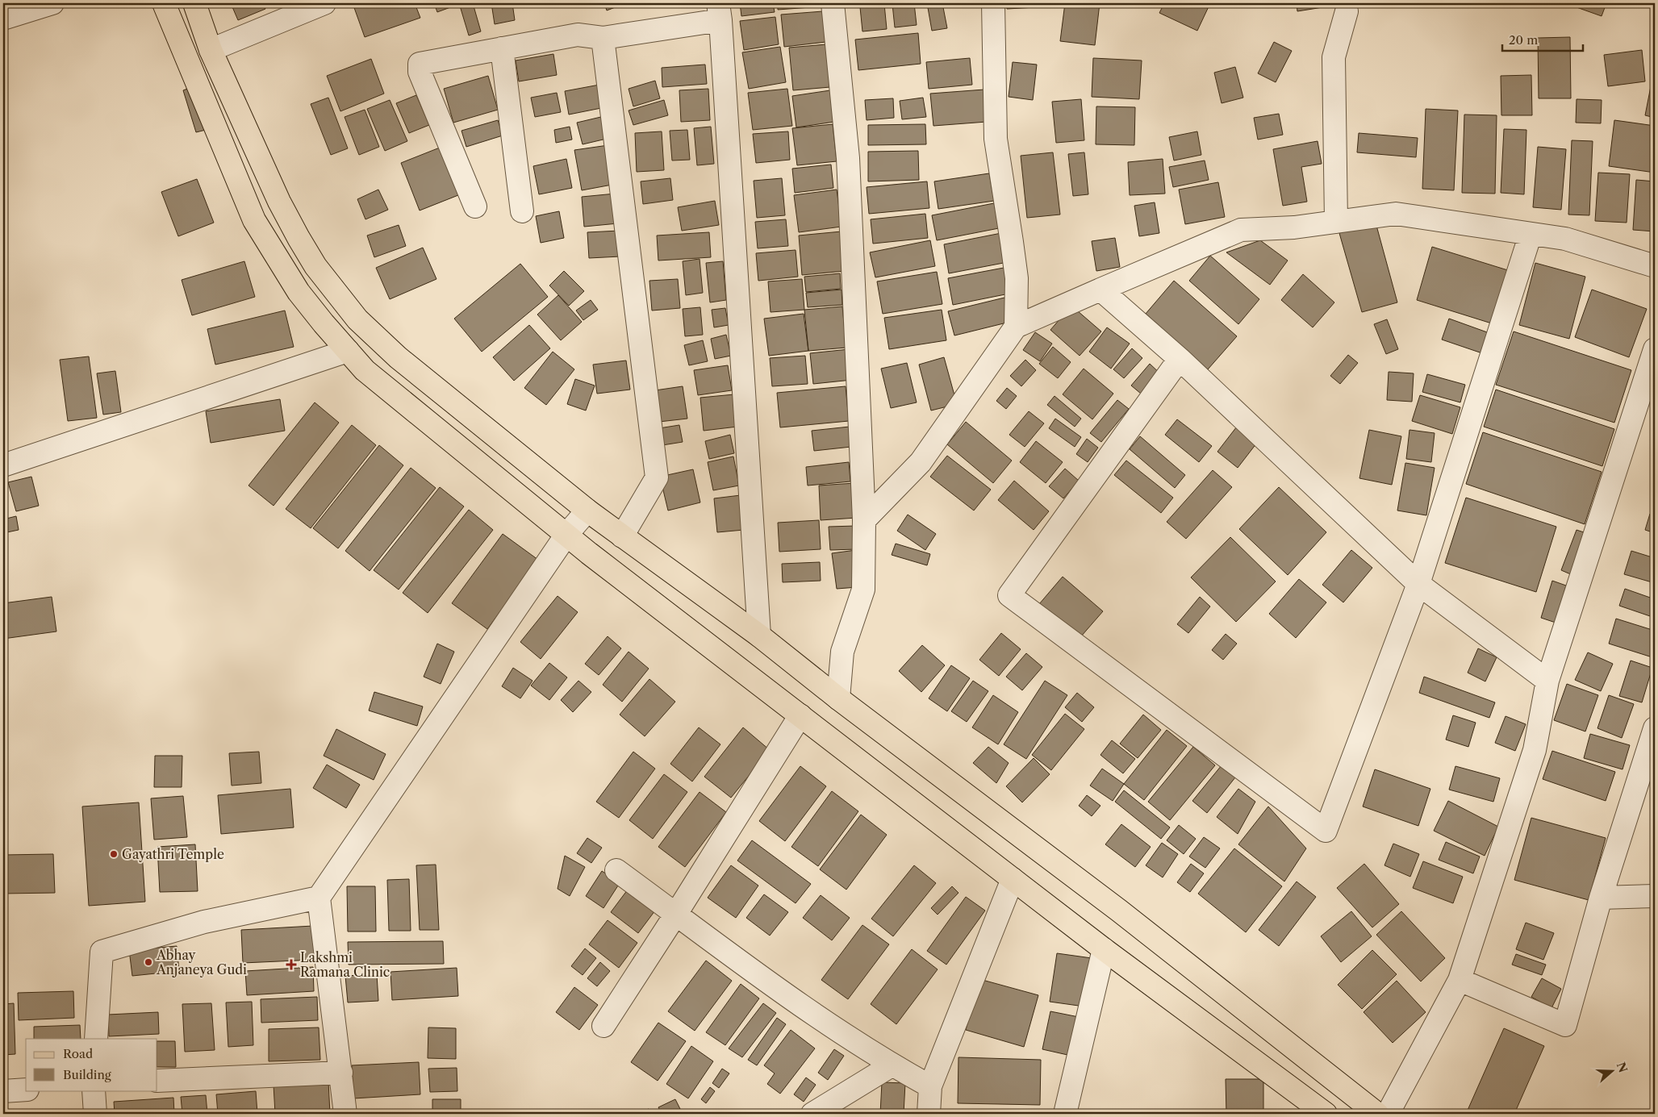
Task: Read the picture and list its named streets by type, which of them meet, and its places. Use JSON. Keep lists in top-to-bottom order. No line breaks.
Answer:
{"places":{"other":["Gayathri Temple","Abhay Anjaneya Gudi"],"health":["Lakshmi Ramana Clinic"]},"legend":["Road","Building"],"scale_bar":"20 m","north":"right"}
